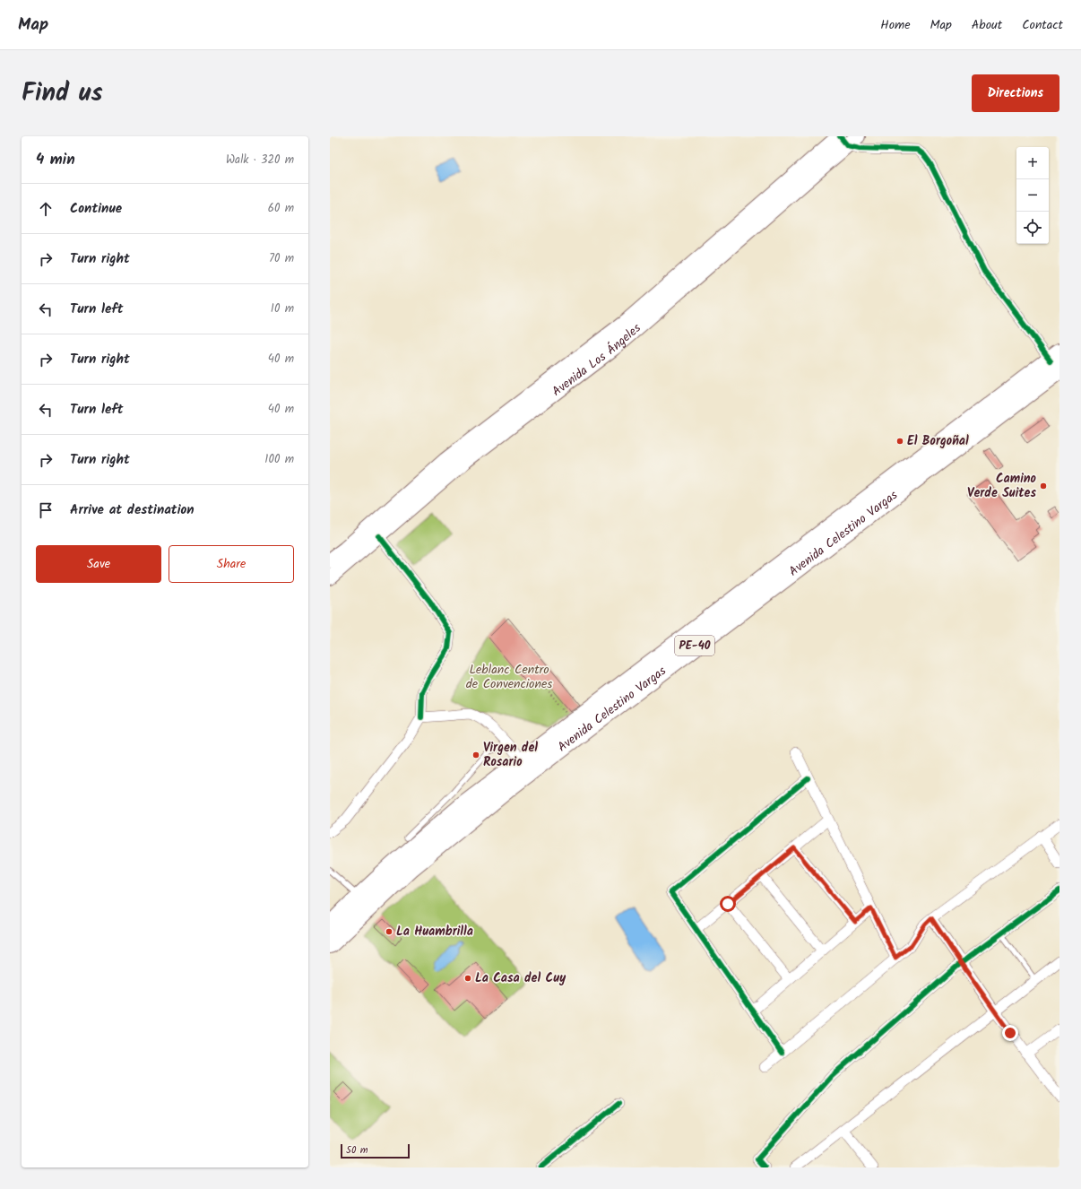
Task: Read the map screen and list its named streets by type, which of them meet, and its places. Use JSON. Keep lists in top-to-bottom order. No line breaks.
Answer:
{"streets":{"highway":["Avenida Celestino Vargas","PE-40"],"main road":["Avenida Los Ángeles"]},"parks":["Leblanc Centro de Convenciones"],"places":["El Borgoñal","Camino Verde Suites","Virgen del Rosario","La Huambrilla","La Casa del Cuy"],"scale_bar":"50 m","page":{"header":"Map","nav":["Home","Map","About","Contact"],"title":"Find us","buttons":["Directions",["Save","Share"]],"heading":["4 min","Walk · 320 m"],"map_buttons":["+","−"],"list":[["Continue","60 m"],["Turn right","70 m"],["Turn left","10 m"],["Turn right","40 m"],["Turn left","40 m"],["Turn right","100 m"],"Arrive at destination"],"scale":"50 m"}}
